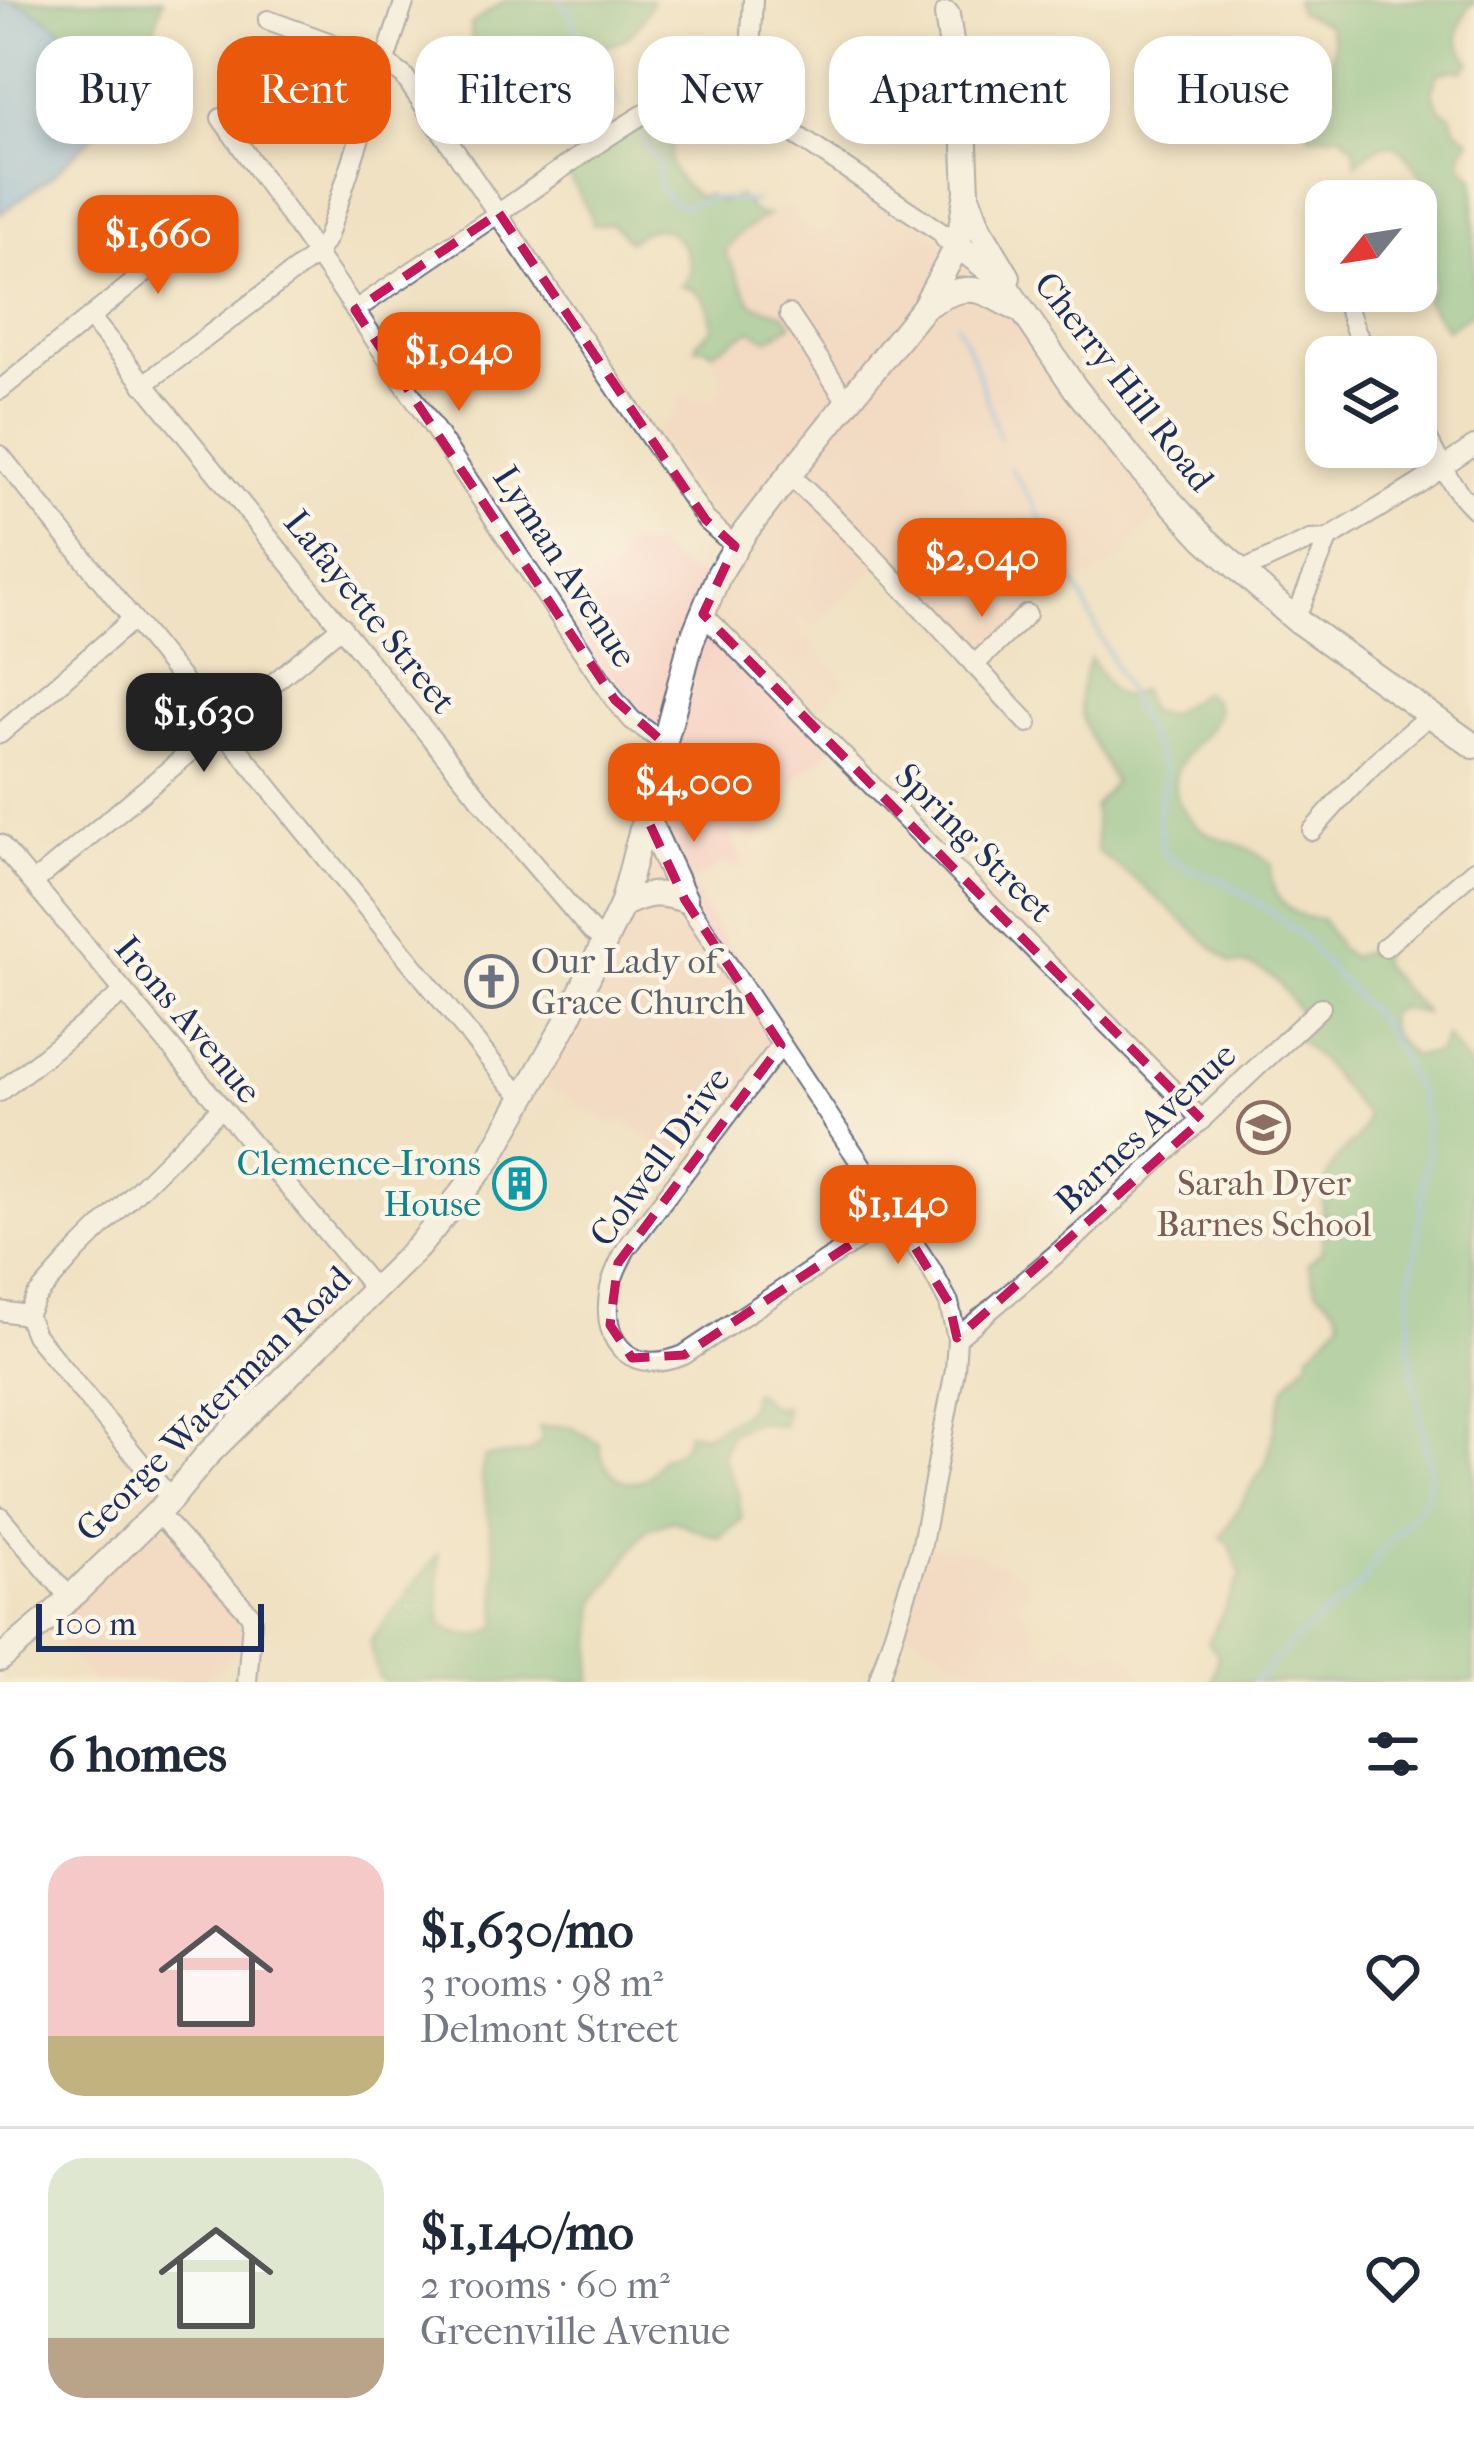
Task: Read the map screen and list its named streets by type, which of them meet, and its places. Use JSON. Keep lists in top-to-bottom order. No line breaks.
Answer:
{"streets":{"main road":["Cherry Hill Road","George Waterman Road"],"street":["Lyman Avenue","Lafayette Street","Spring Street","Irons Avenue","Barnes Avenue","Colwell Drive"]},"crossings":[["Lyman Avenue","George Waterman Road"],["Lafayette Street","George Waterman Road"],["Spring Street","Barnes Avenue"],["Spring Street","George Waterman Road"],["Irons Avenue","George Waterman Road"]],"places":{"church":["Our Lady of Grace Church"],"school or university":["Sarah Dyer Barnes School"],"building":["Clemence-Irons House"]},"scale_bar":"100 m","north":"bottom left","page":{"chip":["Buy","Rent","Filters","New","Apartment","House"],"price":["$1,660","$1,040","$2,040","$1,630","$4,000","$1,140"],"scale":"100 m","heading":"6 homes","list":[{"name":"$1,630/mo","note":"3 rooms · 98 m² · Delmont Street"},{"name":"$1,140/mo","note":"2 rooms · 60 m² · Greenville Avenue"}]}}
